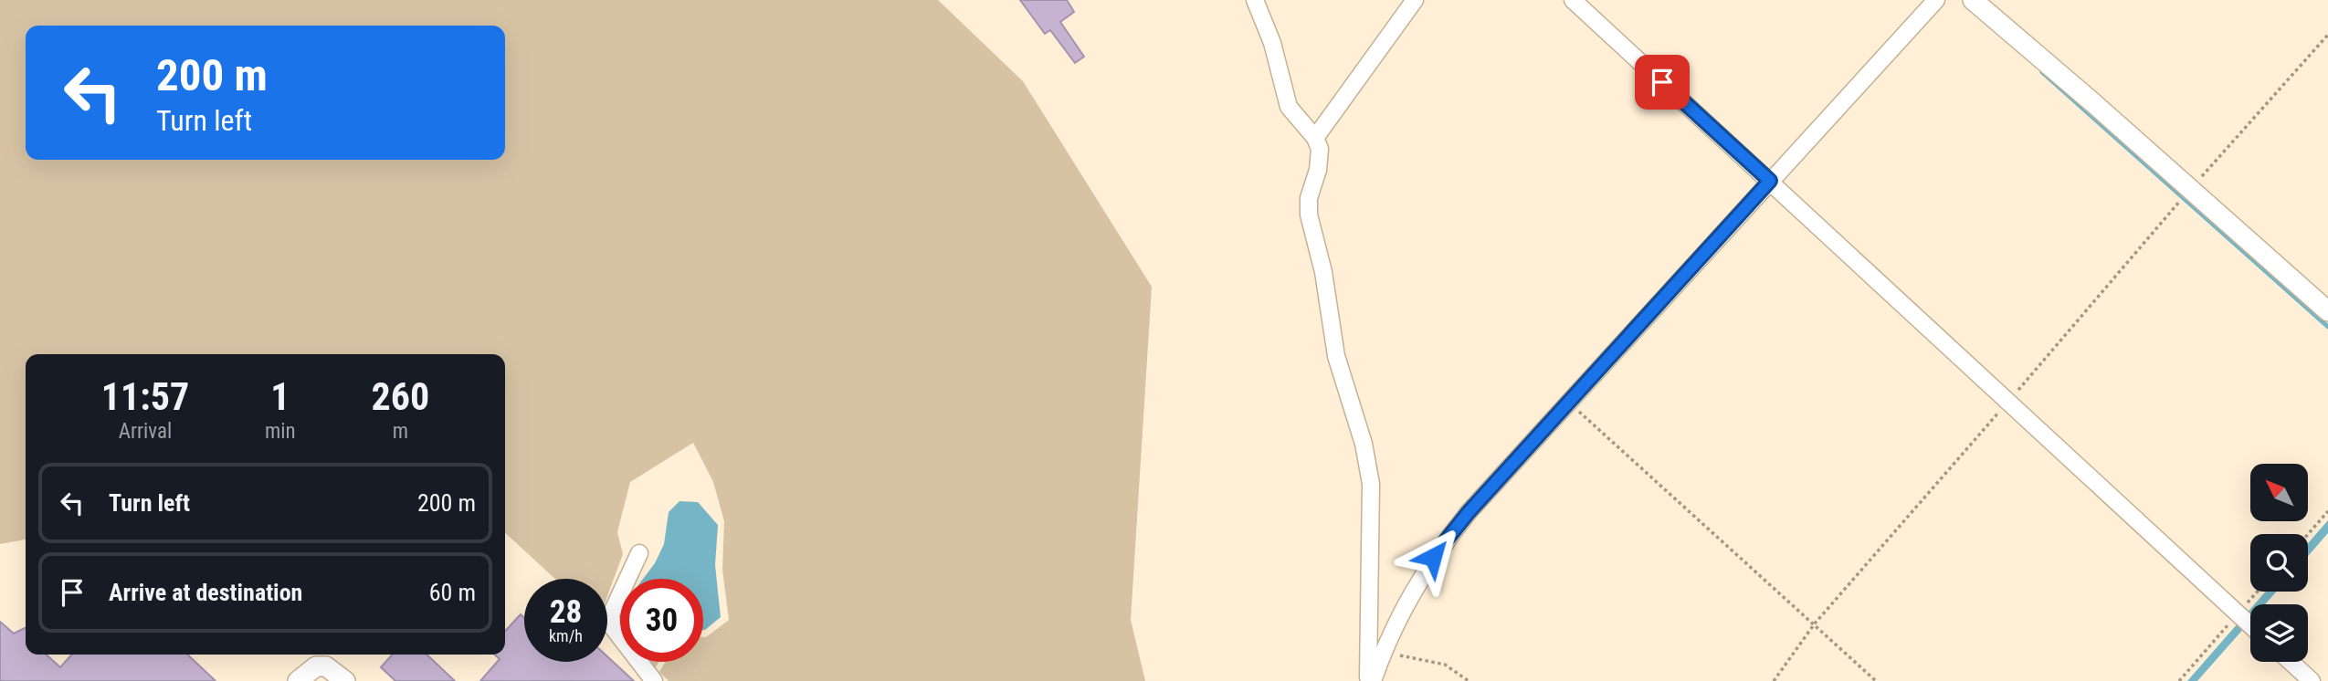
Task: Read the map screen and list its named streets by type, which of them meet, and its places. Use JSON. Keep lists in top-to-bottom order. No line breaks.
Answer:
{"north":"top left","page":{"turn":["200 m","Turn left"],"eta":["11:57","Arrival","1","min","260","m"],"list":[{"name":"Turn left","value":"200 m"},{"name":"Arrive at destination","value":"60 m"}],"speed":"28 km/h","limit":"30"}}
